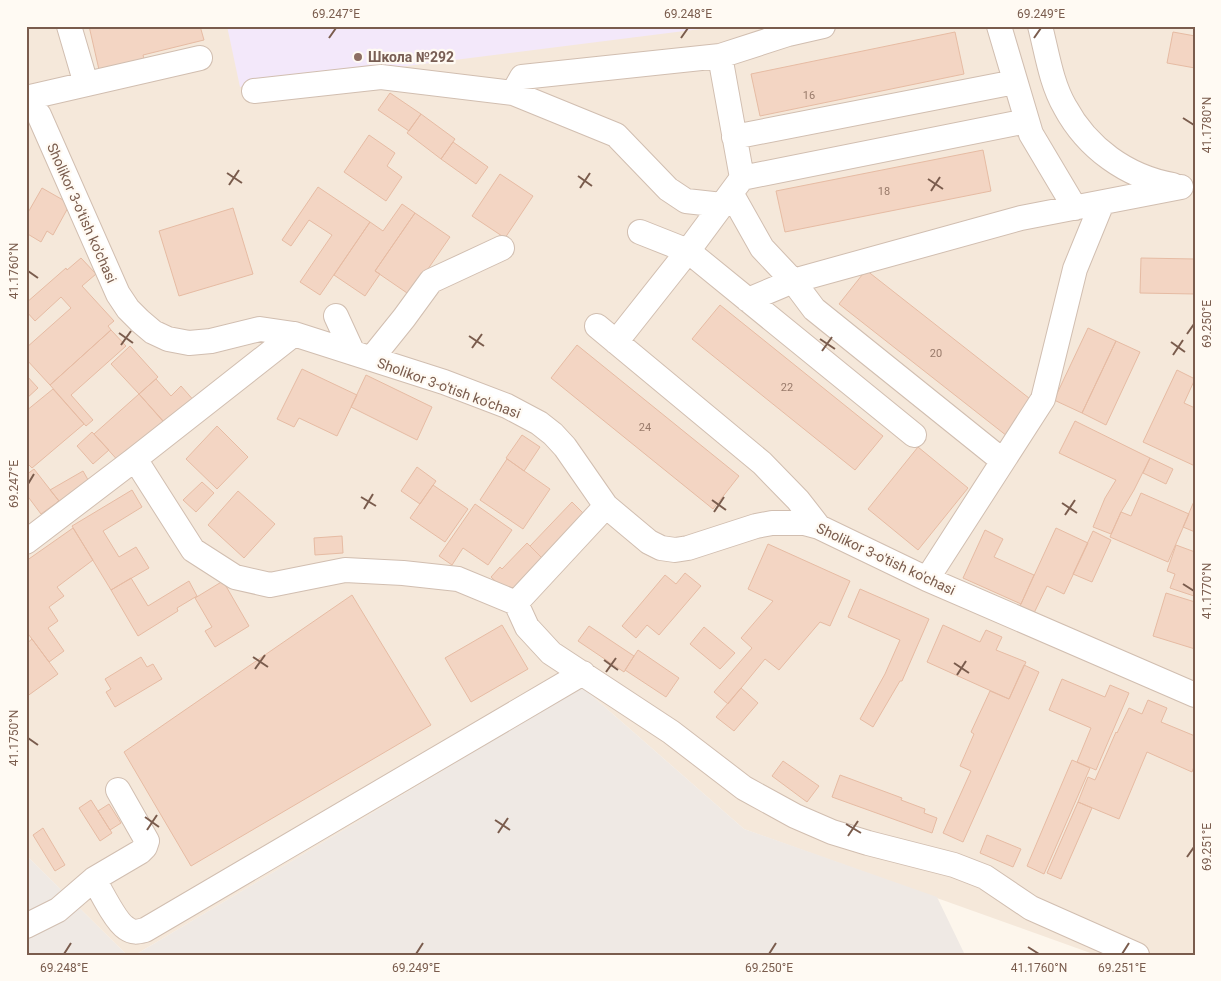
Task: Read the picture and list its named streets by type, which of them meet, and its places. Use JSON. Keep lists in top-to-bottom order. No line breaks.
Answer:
{"streets":{"street":["Sholikor 3-o'tish ko'chasi"]},"places":["Школа №292"],"house_numbers":["16","18","20","22","24"],"coordinates":["69.247°E","69.248°E","69.249°E","41.1780°N","41.1760°N","69.250°E","41.1770°N","41.1750°N","69.251°E"]}
